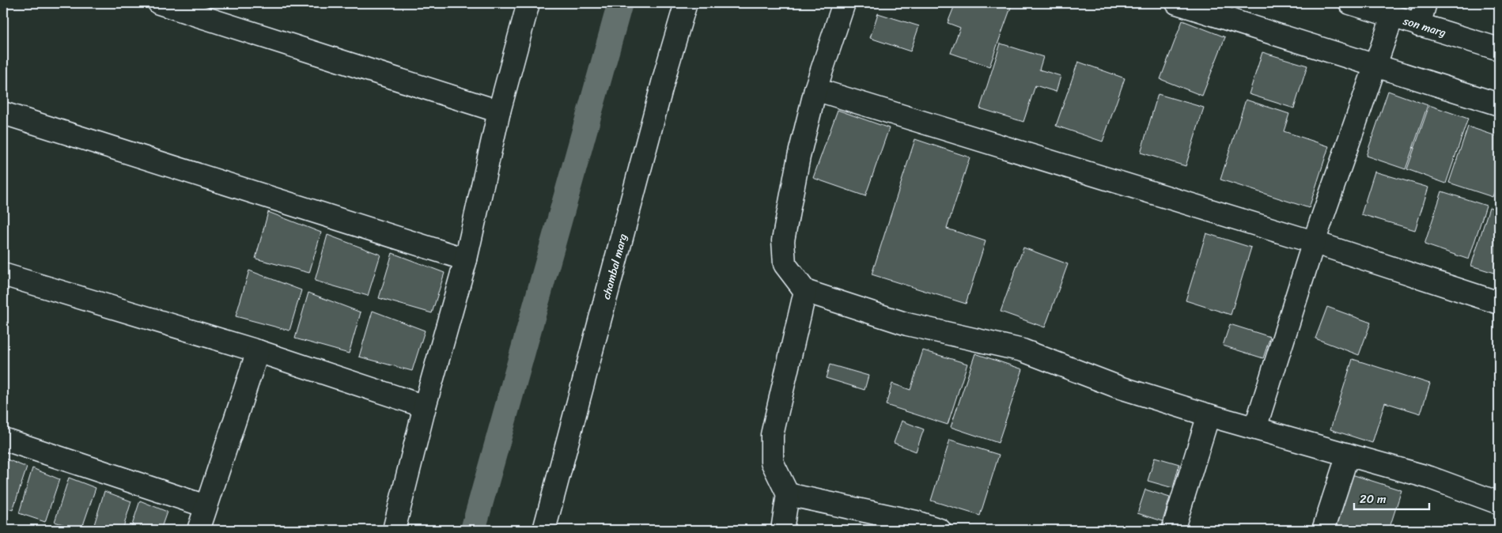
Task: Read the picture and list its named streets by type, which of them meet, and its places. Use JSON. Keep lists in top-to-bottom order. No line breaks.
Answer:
{"streets":{"street":["son marg","chambal marg"]},"scale_bar":"20 m"}
